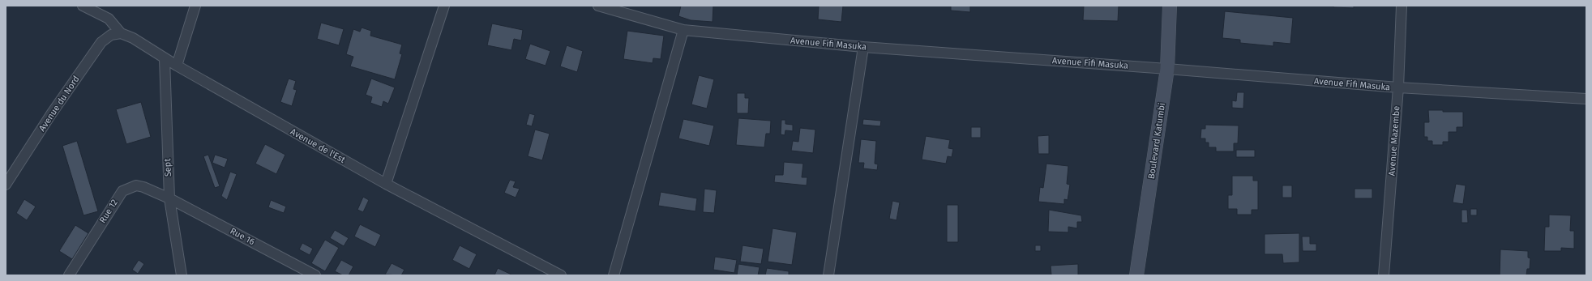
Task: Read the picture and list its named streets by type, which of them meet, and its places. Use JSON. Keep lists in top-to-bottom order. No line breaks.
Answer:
{"streets":{"street":["Avenue Fifi Masuka","Avenue du Nord","Boulevard Katumbi","Avenue Mazembe","Avenue de l'Est","Sept","Rue 12","Rue 16"]},"crossings":[["Avenue Fifi Masuka","Boulevard Katumbi"],["Avenue Fifi Masuka","Avenue Mazembe"],["Avenue du Nord","Avenue de l'Est"],["Avenue de l'Est","Sept"],["Sept","Rue 12"],["Sept","Rue 16"],["Rue 12","Rue 16"]]}
